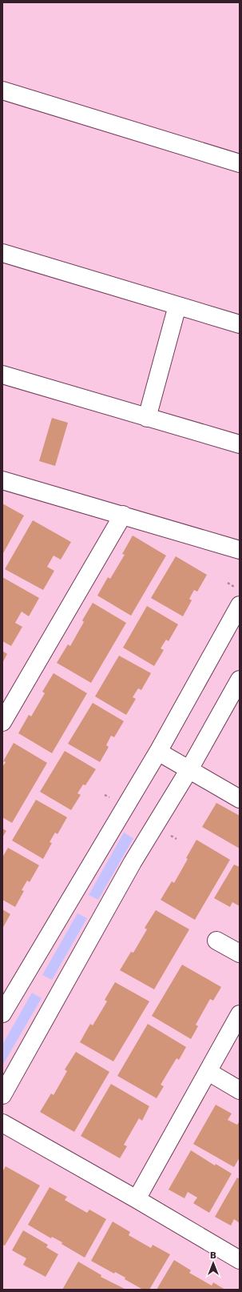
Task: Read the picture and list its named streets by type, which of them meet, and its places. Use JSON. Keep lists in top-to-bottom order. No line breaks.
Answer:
{"north":"top"}
